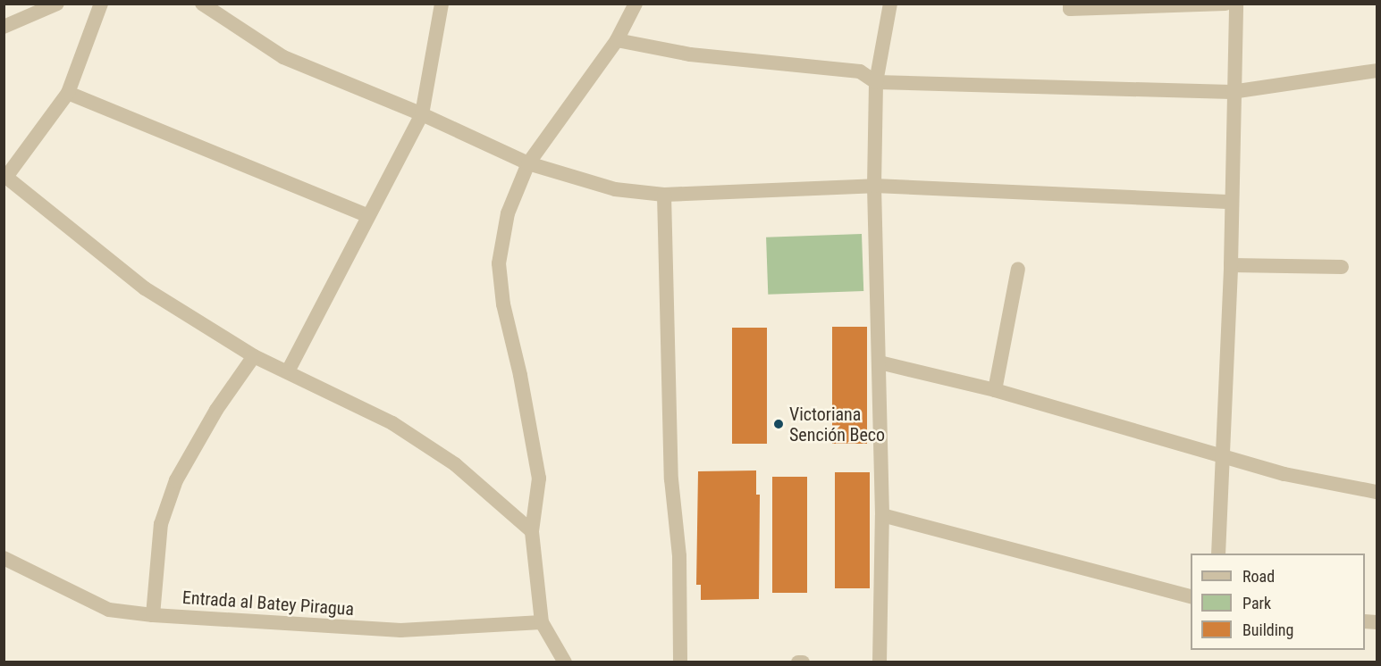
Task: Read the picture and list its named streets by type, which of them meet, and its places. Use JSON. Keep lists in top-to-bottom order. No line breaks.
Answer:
{"streets":{"street":["Entrada al Batey Piragua"]},"places":["Victoriana Sención Beco"],"legend":["Road","Park","Building"]}
